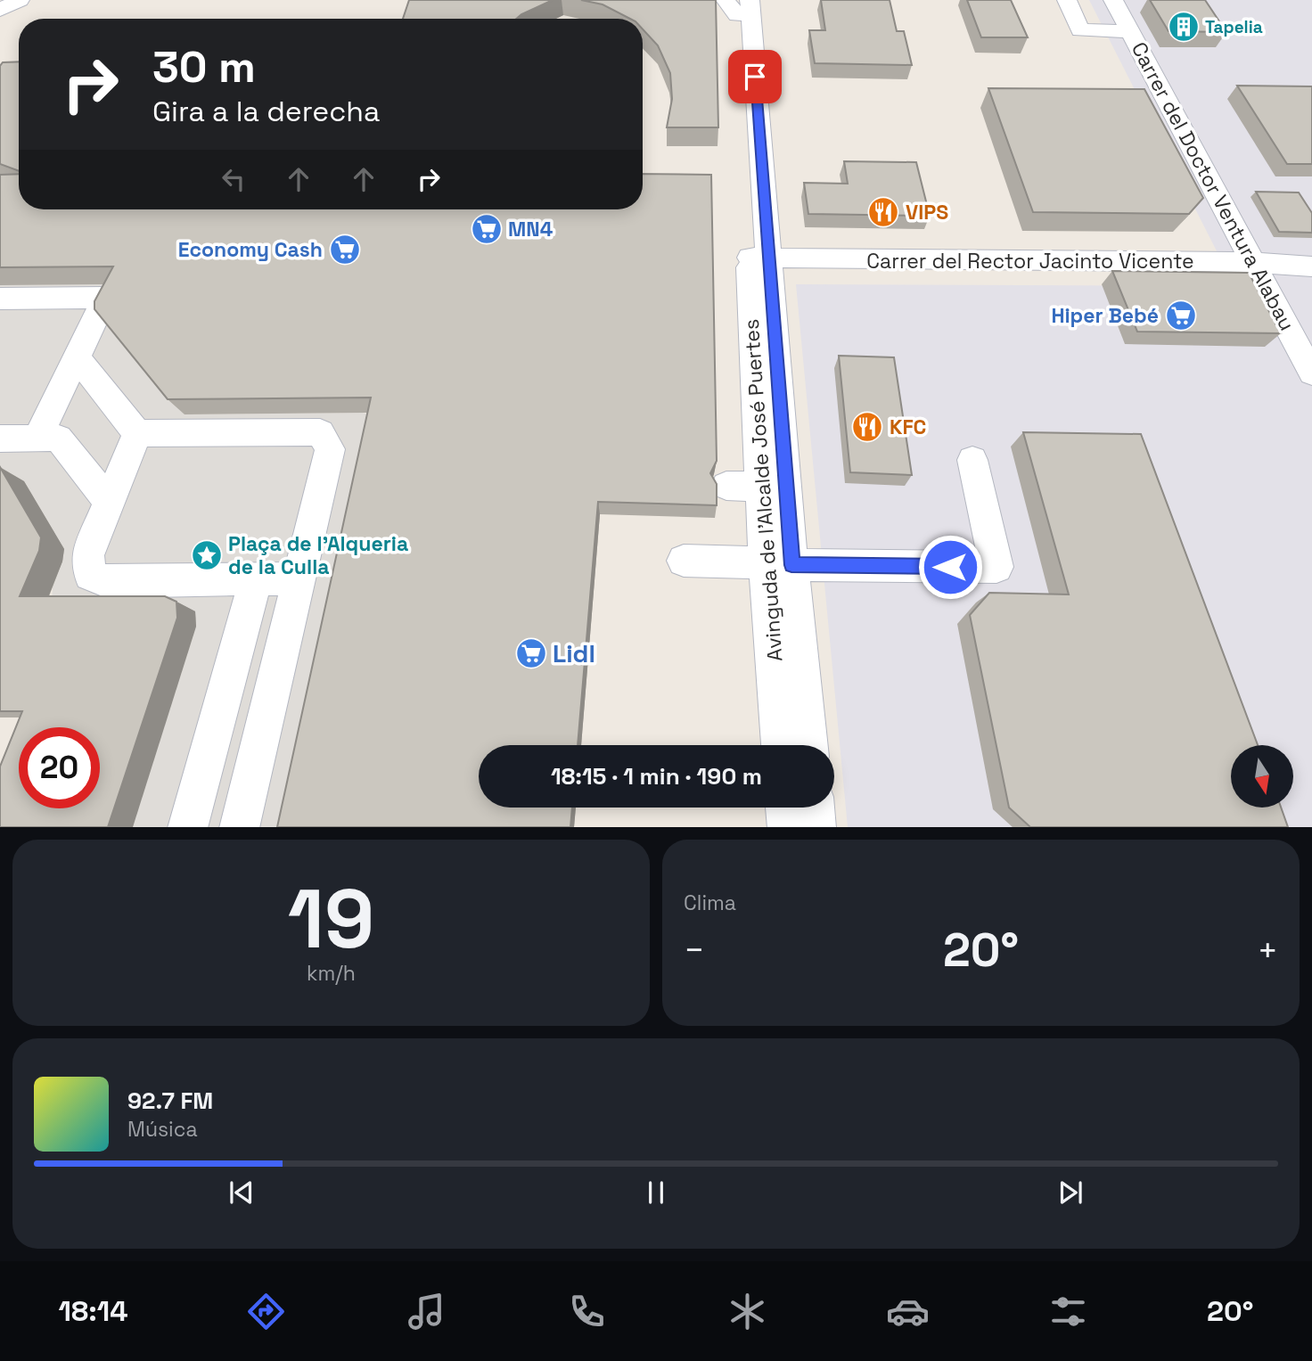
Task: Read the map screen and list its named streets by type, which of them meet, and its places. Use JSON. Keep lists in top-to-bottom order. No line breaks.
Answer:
{"streets":{"street":["Carrer del Doctor Ventura Alabau","Carrer del Rector Jacinto Vicente","Avinguda de l'Alcalde José Puertes"]},"crossings":[["Carrer del Doctor Ventura Alabau","Carrer del Rector Jacinto Vicente"],["Carrer del Rector Jacinto Vicente","Avinguda de l'Alcalde José Puertes"]],"places":{"building":["Tapelia"],"restaurant":["VIPS","KFC"],"supermarket":["MN4","Economy Cash","Hiper Bebé","Lidl"],"place":["Plaça de l'Alqueria de la Culla"]},"north":"bottom","page":{"turn":["30 m","Gira a la derecha"],"limit":"20","trip":"18:15 · 1 min · 190 m","tile":[["19","km/h"],"Clima"],"heat":["−","20°","+"],"song":["92.7 FM","Música"],"tabs":["18:14","20°"]}}
